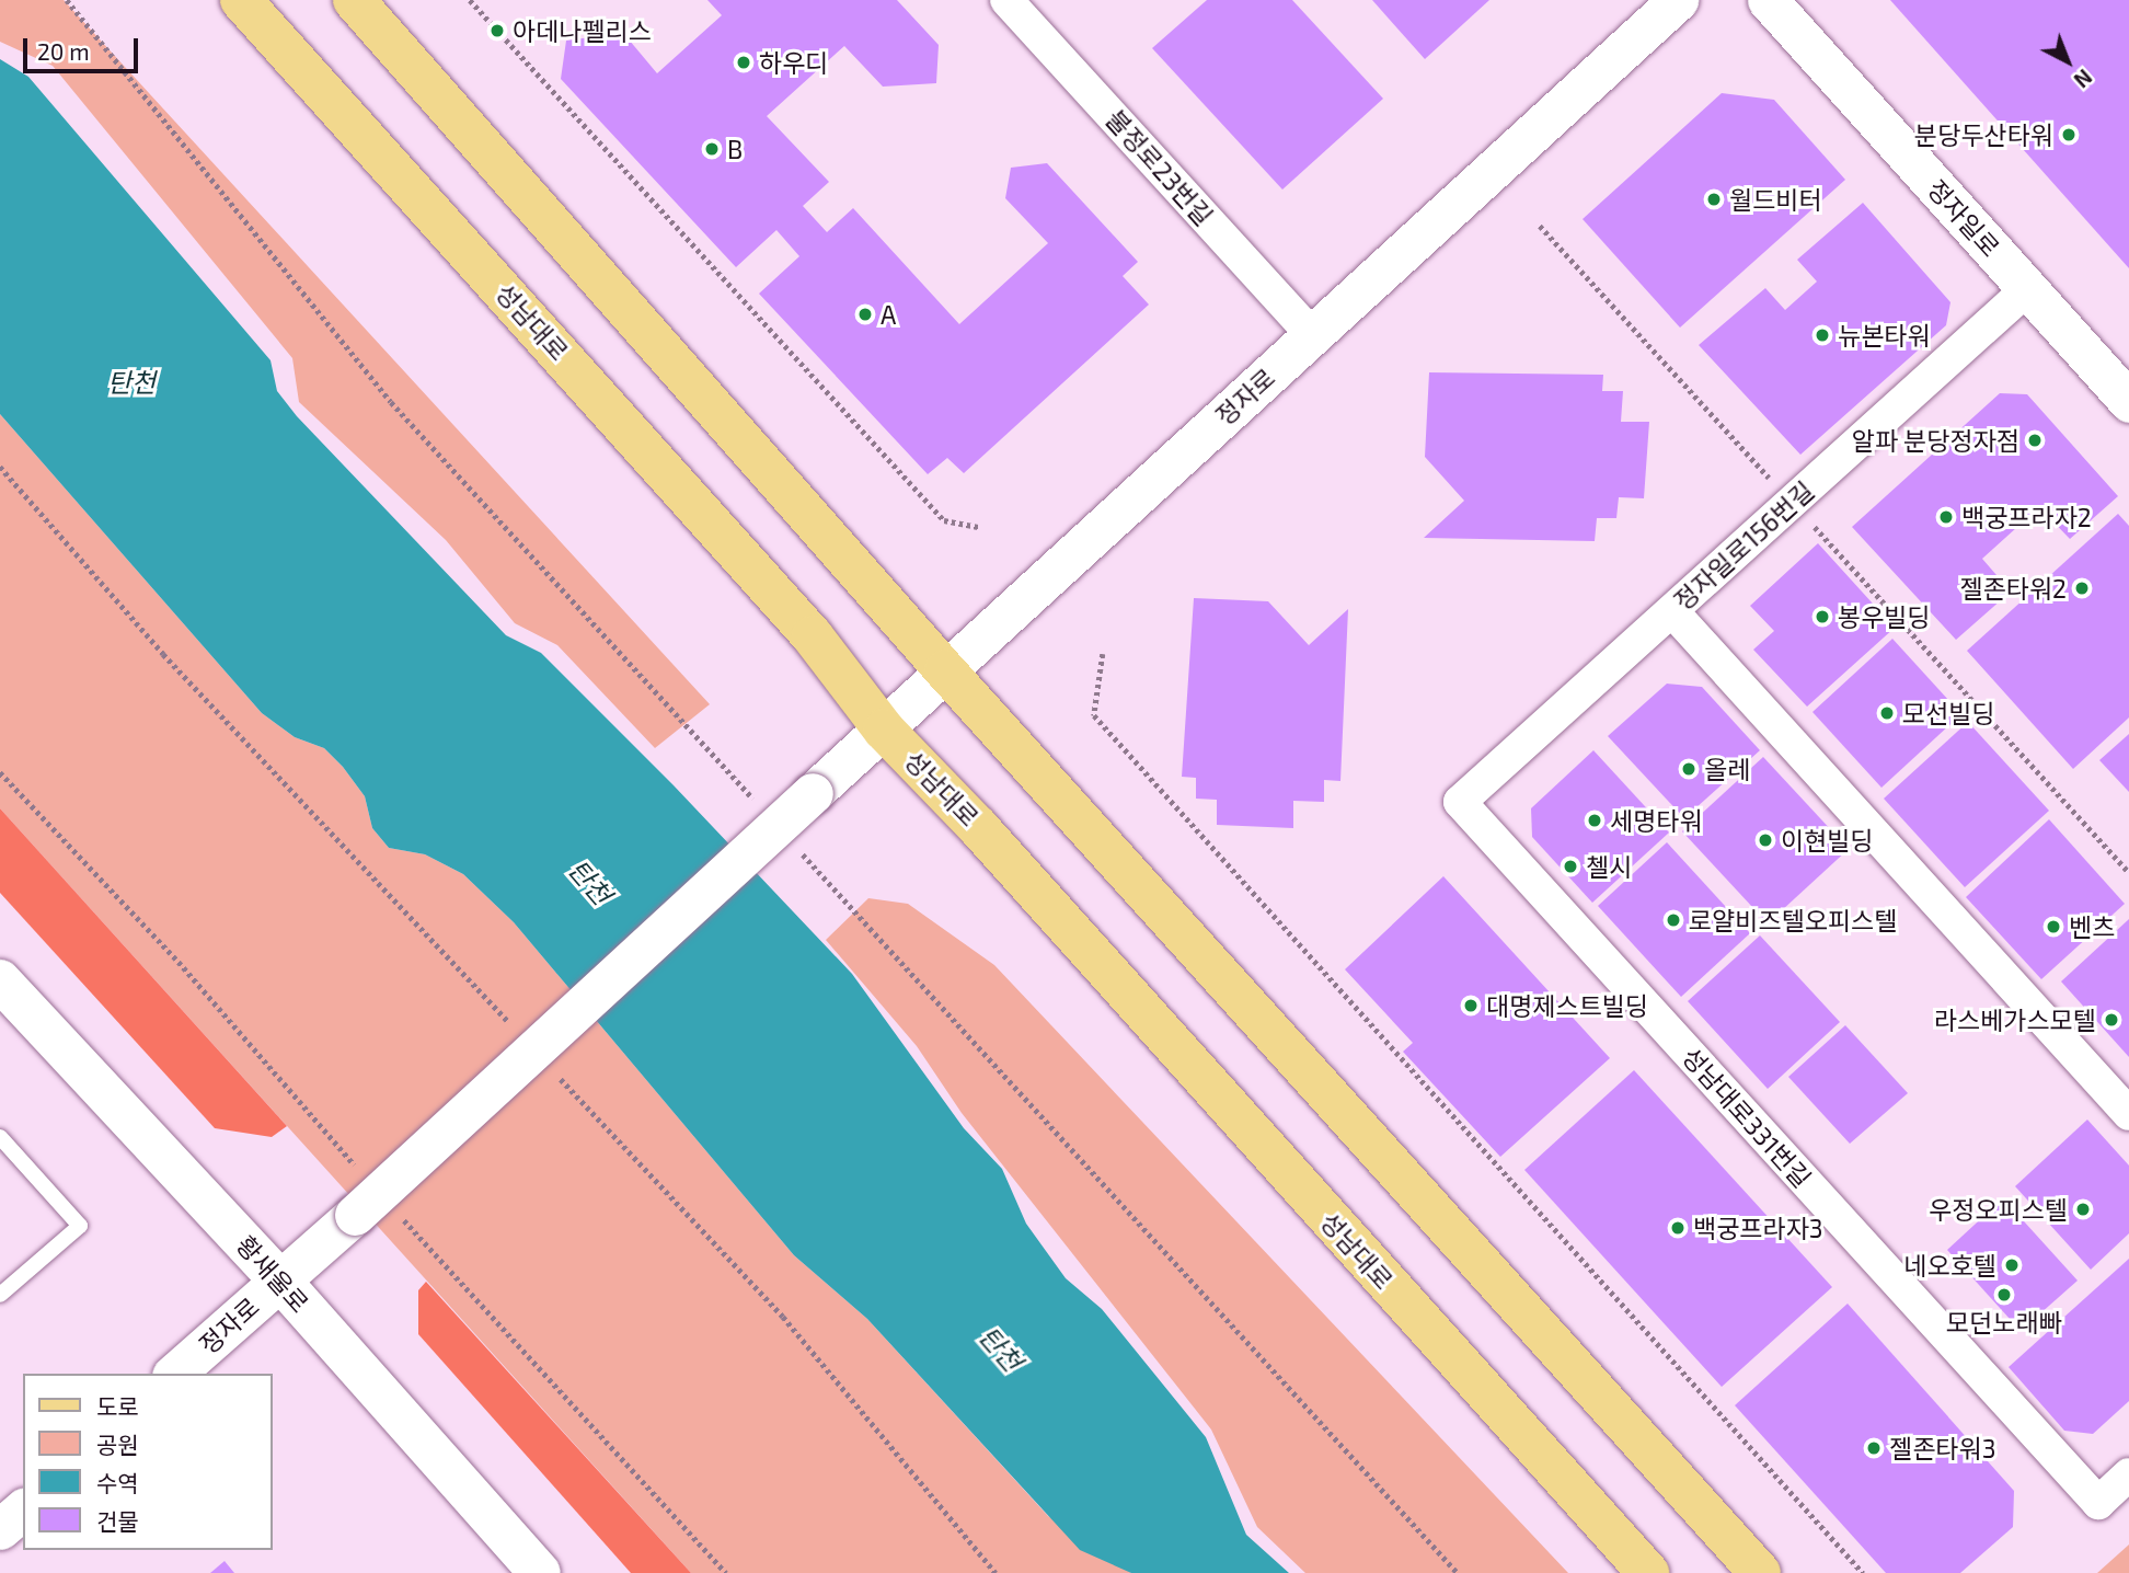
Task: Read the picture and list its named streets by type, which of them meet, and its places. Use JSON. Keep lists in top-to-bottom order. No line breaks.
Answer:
{"streets":{"main road":["성남대로","황새울로"],"street":["불정로23번길","정자일로","정자로","정자일로156번길","성남대로331번길"]},"crossings":[["불정로23번길","정자로"],["정자일로","정자일로156번길"],["성남대로","정자로"],["정자로","황새울로"],["정자일로156번길","성남대로331번길"]],"water":["탄천"],"places":["아데나펠리스","하우디","분당두산타워","B","월드비터","A","뉴본타워","알파 분당정자점","백궁프라자2","젤존타워2","봉우빌딩","모선빌딩","올레","세명타워","이현빌딩","첼시","로얄비즈텔오피스텔","벤츠","대명제스트빌딩","라스베가스모텔","우정오피스텔","백궁프라자3","네오호텔","모던노래빠","젤존타워3"],"legend":["도로","공원","수역","건물"],"scale_bar":"20 m","north":"bottom right"}
